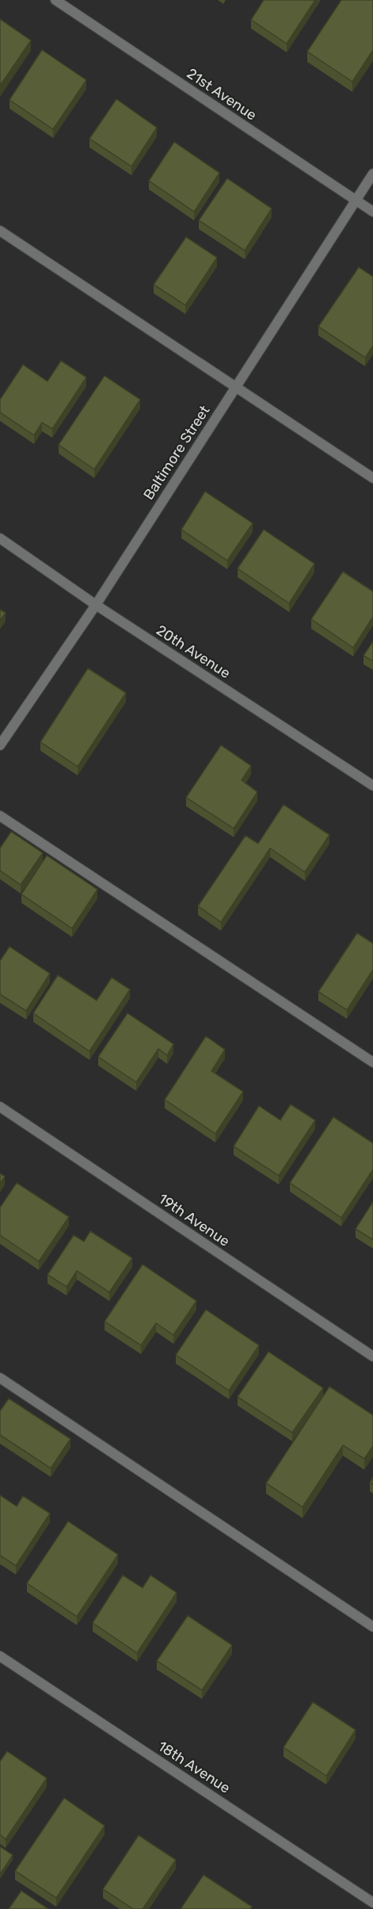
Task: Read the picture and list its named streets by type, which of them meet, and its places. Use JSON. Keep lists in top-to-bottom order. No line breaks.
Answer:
{"streets":{"street":["21st Avenue","Baltimore Street","20th Avenue","19th Avenue","18th Avenue"]},"crossings":[["21st Avenue","Baltimore Street"],["Baltimore Street","20th Avenue"]]}
